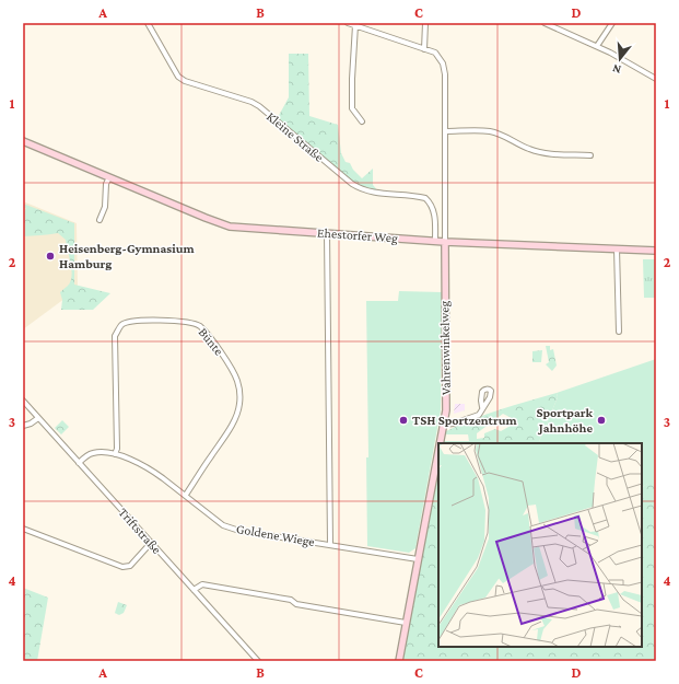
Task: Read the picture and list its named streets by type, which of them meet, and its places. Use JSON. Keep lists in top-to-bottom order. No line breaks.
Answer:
{"streets":{"main road":["Ehestorfer Weg","Vahrenwinkelweg"],"street":["Kleine Straße","Bünte","Triftstraße","Goldene Wiege"]},"crossings":[["Kleine Straße","Ehestorfer Weg"],["Ehestorfer Weg","Vahrenwinkelweg"],["Bünte","Goldene Wiege"],["Vahrenwinkelweg","Goldene Wiege"],["Triftstraße","Goldene Wiege"]],"places":["Heisenberg-Gymnasium Hamburg","TSH Sportzentrum","Sportpark Jahnhöhe"],"north":"bottom","grid":{"columns":["A","B","C","D"],"rows":["1","2","3","4"]}}
